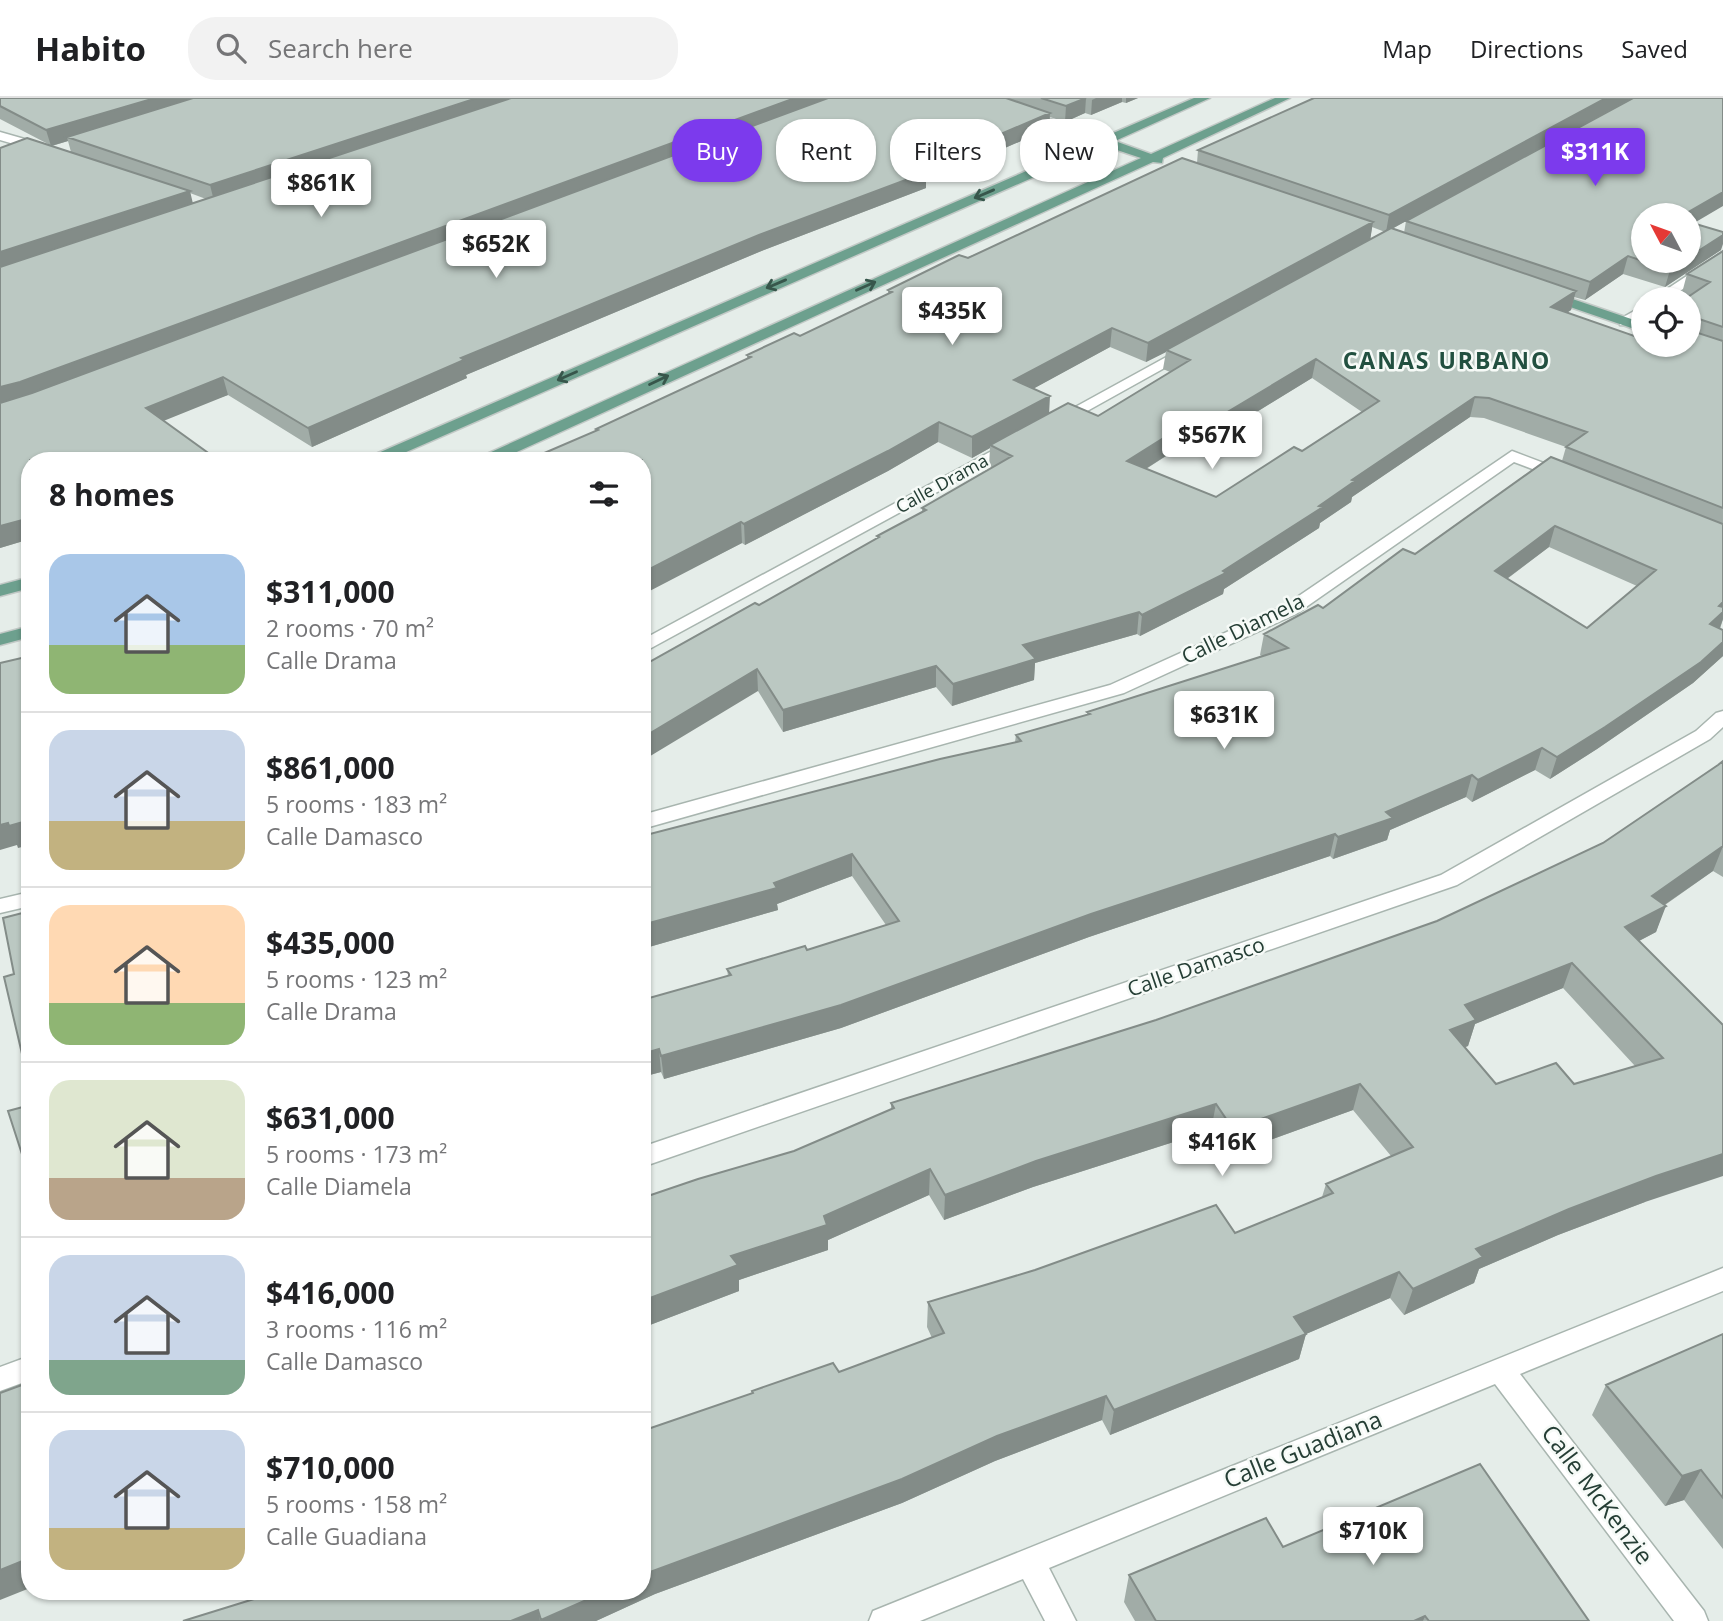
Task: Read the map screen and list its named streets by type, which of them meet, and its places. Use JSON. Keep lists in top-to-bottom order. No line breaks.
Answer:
{"streets":{"street":["Calle Drama","Calle Diamela","Calle Damasco","Calle Guadiana","Calle McKenzie"]},"crossings":[["Calle Guadiana","Calle McKenzie"]],"districts":["CANAS URBANO"],"north":"top left","page":{"header":"Habito","search":"Search here","nav":["Map","Directions","Saved"],"chip":["Buy","Rent","Filters","New"],"price":["$311K","$861K","$652K","$435K","$567K","$631K","$416K","$710K"],"heading":"8 homes","list":[{"name":"$311,000","note":"2 rooms · 70 m² · Calle Drama"},{"name":"$861,000","note":"5 rooms · 183 m² · Calle Damasco"},{"name":"$435,000","note":"5 rooms · 123 m² · Calle Drama"},{"name":"$631,000","note":"5 rooms · 173 m² · Calle Diamela"},{"name":"$416,000","note":"3 rooms · 116 m² · Calle Damasco"},{"name":"$710,000","note":"5 rooms · 158 m² · Calle Guadiana"}]}}
